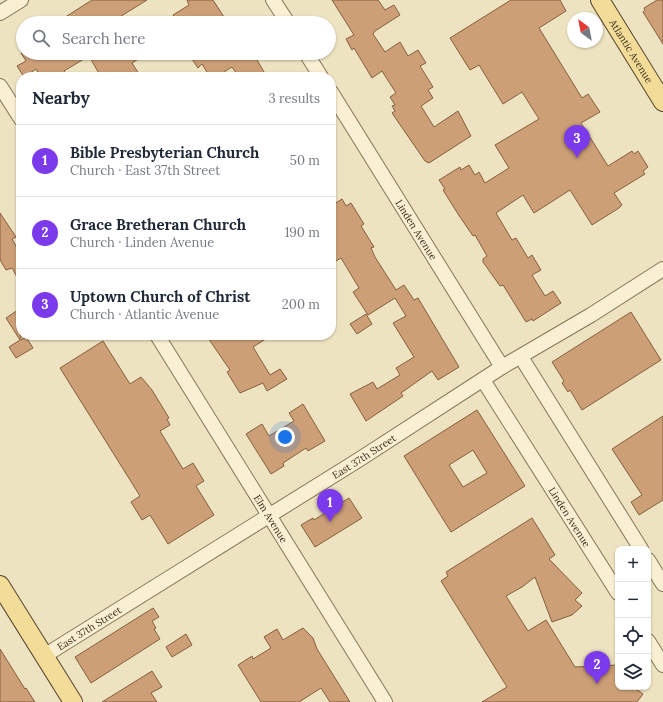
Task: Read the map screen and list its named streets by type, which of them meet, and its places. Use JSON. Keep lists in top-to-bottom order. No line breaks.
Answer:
{"streets":{"main road":["Atlantic Avenue"],"street":["Linden Avenue","East 37th Street","Elm Avenue"]},"crossings":[["Linden Avenue","East 37th Street"],["East 37th Street","Elm Avenue"]],"north":"top left","page":{"search":"Search here","heading":["Nearby","3 results"],"list":[{"mark":"1","name":"Bible Presbyterian Church","note":"Church · East 37th Street","value":"50 m"},{"mark":"2","name":"Grace Bretheran Church","note":"Church · Linden Avenue","value":"190 m"},{"mark":"3","name":"Uptown Church of Christ","note":"Church · Atlantic Avenue","value":"200 m"}],"pins":["3","1","2"],"map_buttons":["+","−"]}}
